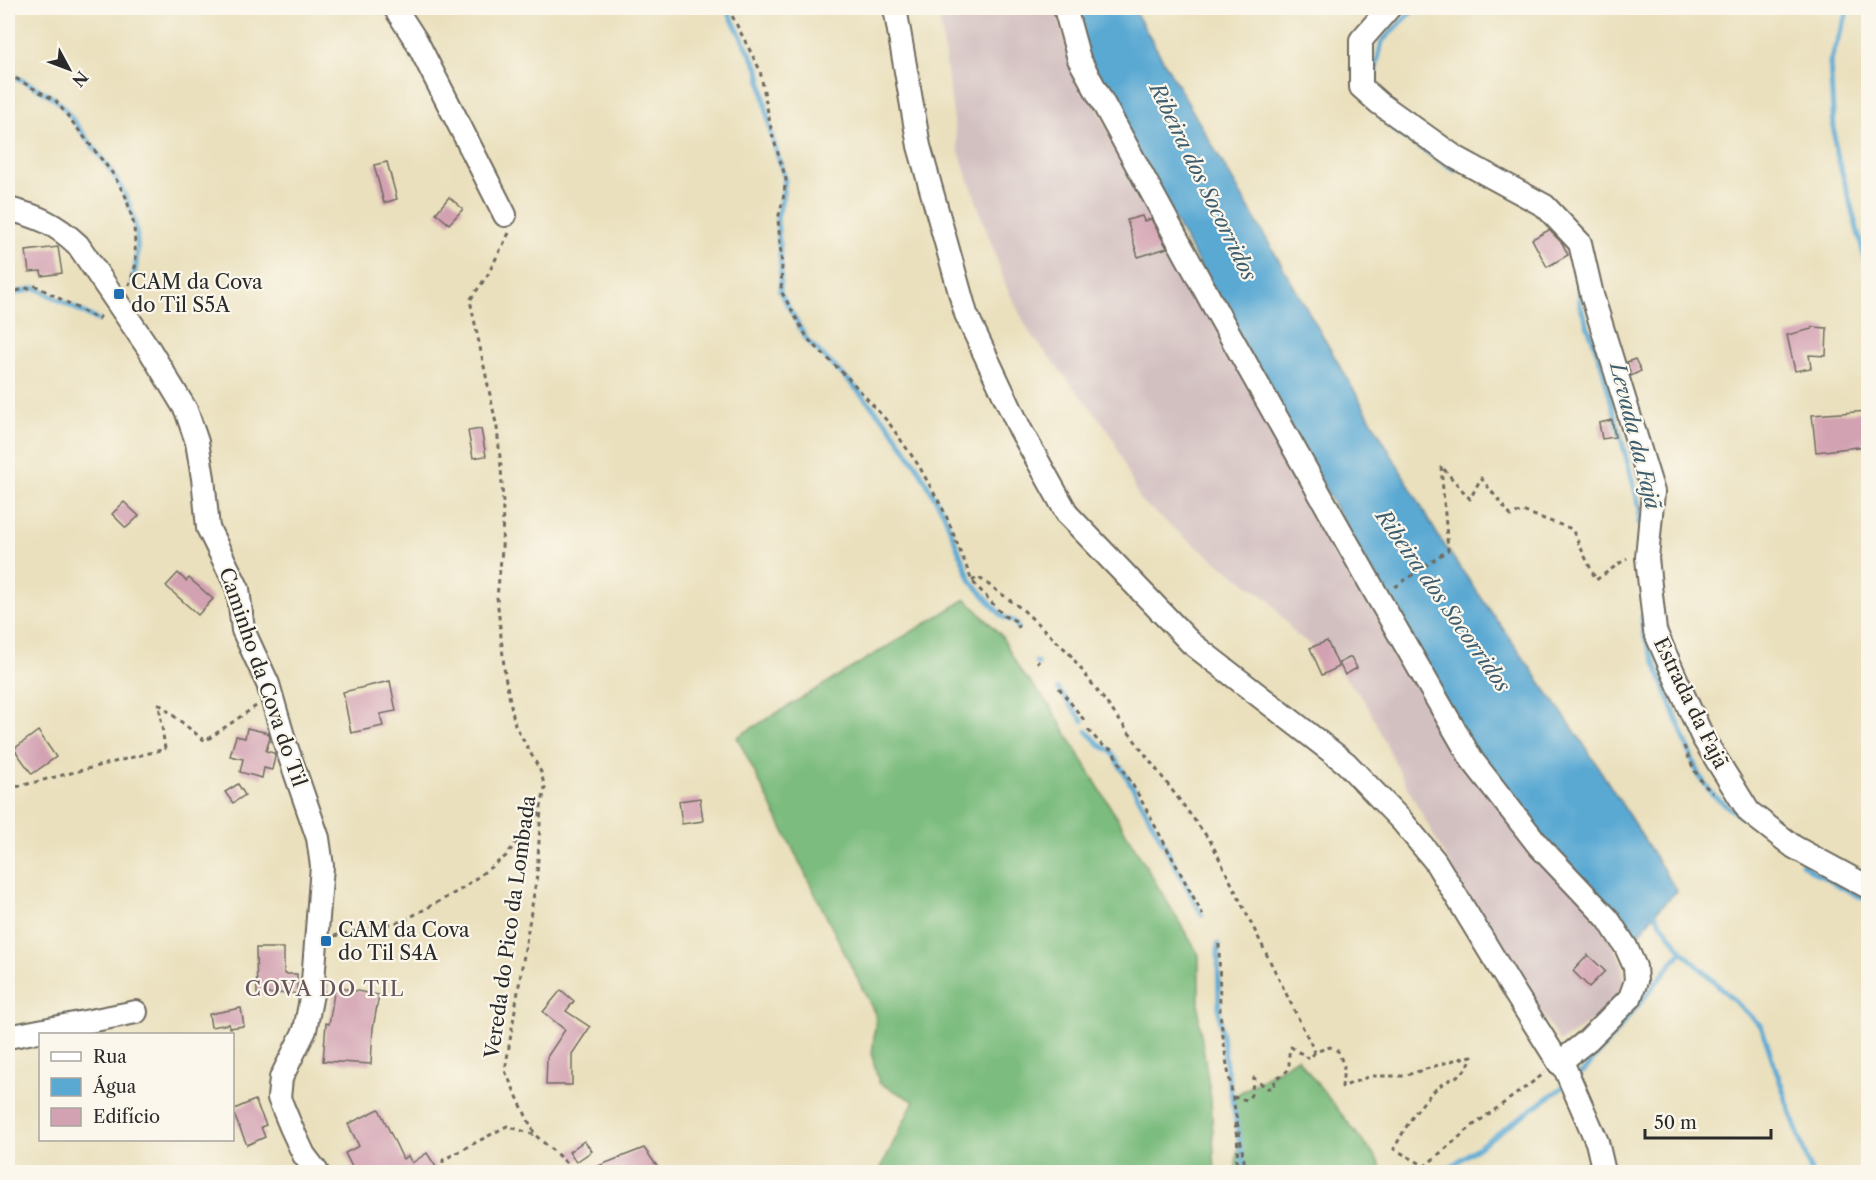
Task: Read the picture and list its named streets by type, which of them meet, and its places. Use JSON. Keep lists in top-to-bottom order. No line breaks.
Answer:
{"streets":{"street":["Caminho da Cova do Til","Estrada da Fajã"],"path":["Vereda do Pico da Lombada"]},"districts":["COVA DO TIL"],"water":["Ribeira dos Socorridos","Levada da Fajã"],"places":{"transit":["CAM da Cova do Til S5A","CAM da Cova do Til S4A"]},"legend":["Rua","Água","Edifício"],"scale_bar":"50 m","north":"bottom right"}
